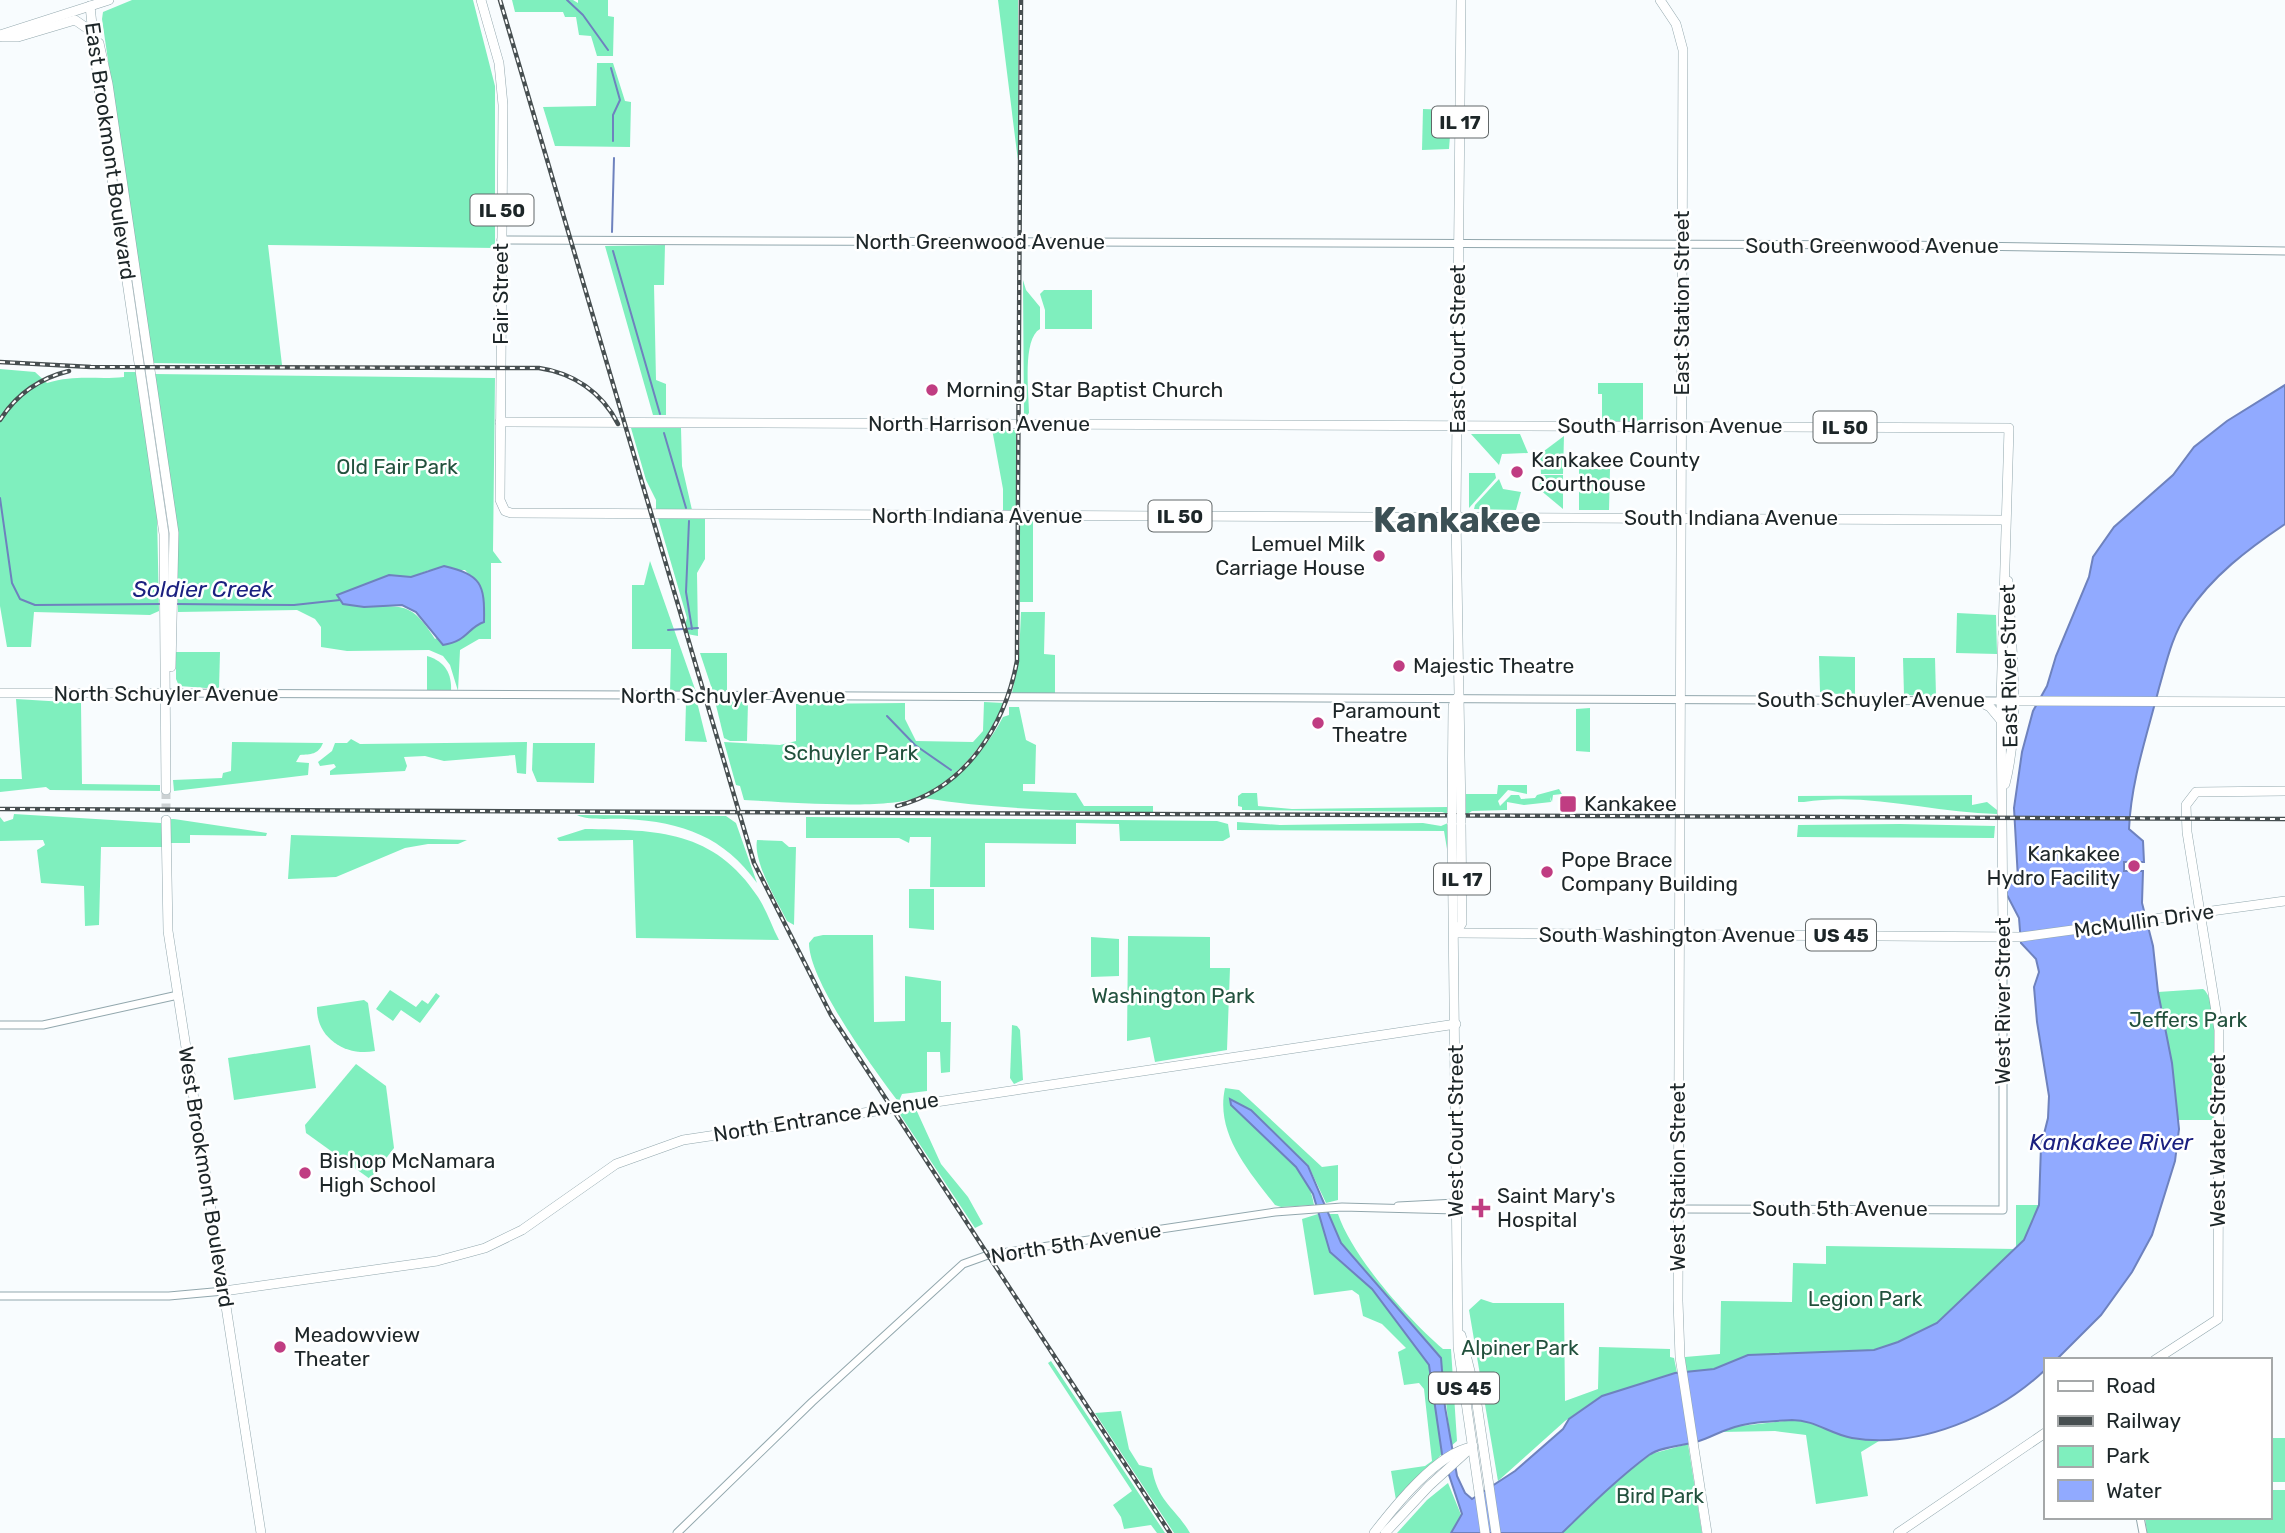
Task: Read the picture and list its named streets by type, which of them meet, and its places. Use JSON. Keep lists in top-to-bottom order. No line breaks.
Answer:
{"streets":{"main road":["IL 17","East Brookmont Boulevard","IL 50","Fair Street","East Station Street","East Court Street","North Harrison Avenue","South Harrison Avenue","North Indiana Avenue","South Indiana Avenue","East River Street","North Schuyler Avenue","South Schuyler Avenue","McMullin Drive","South Washington Avenue","US 45","West River Street","North Entrance Avenue","West Court Street","West Water Street","West Brookmont Boulevard","West Station Street"],"street":["North Greenwood Avenue","South Greenwood Avenue","South 5th Avenue","North 5th Avenue"]},"crossings":[["East Brookmont Boulevard","North Schuyler Avenue"],["North Greenwood Avenue","South Greenwood Avenue"],["North Greenwood Avenue","Fair Street"],["North Greenwood Avenue","East Court Street"],["South Greenwood Avenue","East Station Street"],["South Greenwood Avenue","East Court Street"],["Fair Street","North Harrison Avenue"],["Fair Street","North Indiana Avenue"],["East Station Street","South Harrison Avenue"],["East Station Street","South Indiana Avenue"],["East Station Street","South Schuyler Avenue"],["East Station Street","West Station Street"],["East Court Street","North Harrison Avenue"],["East Court Street","South Harrison Avenue"],["East Court Street","North Indiana Avenue"],["East Court Street","South Indiana Avenue"],["East Court Street","North Schuyler Avenue"],["East Court Street","South Schuyler Avenue"],["East Court Street","West Court Street"],["North Harrison Avenue","South Harrison Avenue"],["South Harrison Avenue","East River Street"],["North Indiana Avenue","South Indiana Avenue"],["South Indiana Avenue","East River Street"],["East River Street","South Schuyler Avenue"],["East River Street","West River Street"],["North Schuyler Avenue","South Schuyler Avenue"],["McMullin Drive","South Washington Avenue"],["McMullin Drive","West River Street"],["McMullin Drive","West Water Street"],["South Washington Avenue","West River Street"],["South Washington Avenue","West Court Street"],["South Washington Avenue","West Station Street"],["West River Street","South 5th Avenue"],["North Entrance Avenue","West Court Street"],["North Entrance Avenue","West Brookmont Boulevard"],["West Court Street","North 5th Avenue"],["West Station Street","South 5th Avenue"]],"districts":["Kankakee"],"water":["Soldier Creek","Kankakee River"],"parks":["Old Fair Park","Schuyler Park","Washington Park","Jeffers Park","Legion Park","Alpiner Park","Bird Park"],"places":{"other":["Morning Star Baptist Church","Kankakee County Courthouse","Lemuel Milk Carriage House","Majestic Theatre","Paramount Theatre","Kankakee Hydro Facility","Pope Brace Company Building","Bishop McNamara High School","Meadowview Theater"],"transit":["Kankakee"],"health":["Saint Mary's Hospital"]},"legend":["Road","Railway","Park","Water"]}
